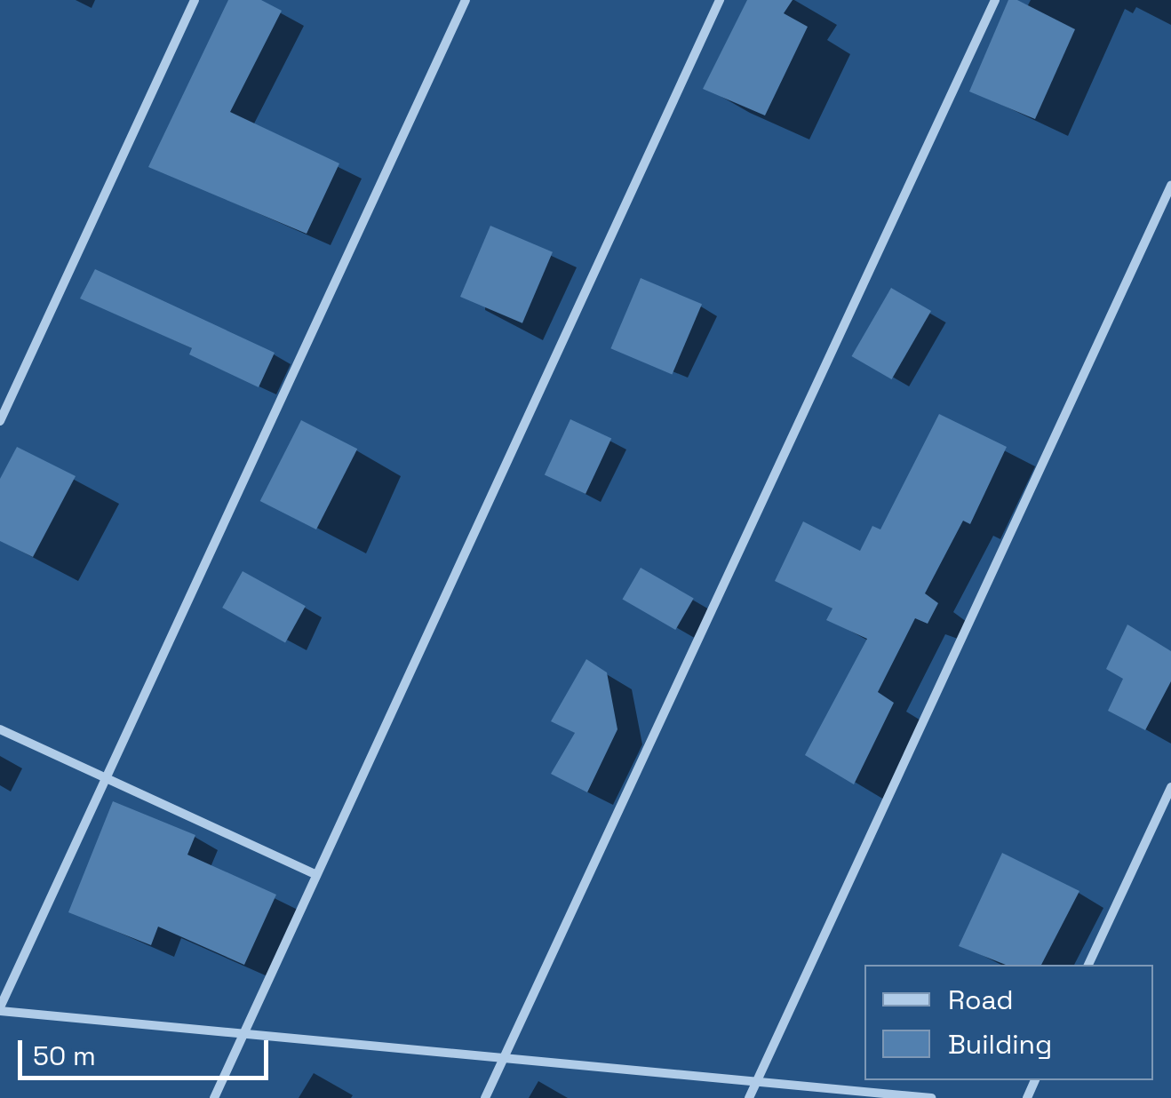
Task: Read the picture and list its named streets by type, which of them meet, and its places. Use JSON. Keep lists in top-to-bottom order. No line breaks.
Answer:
{"legend":["Road","Building"],"scale_bar":"50 m"}
